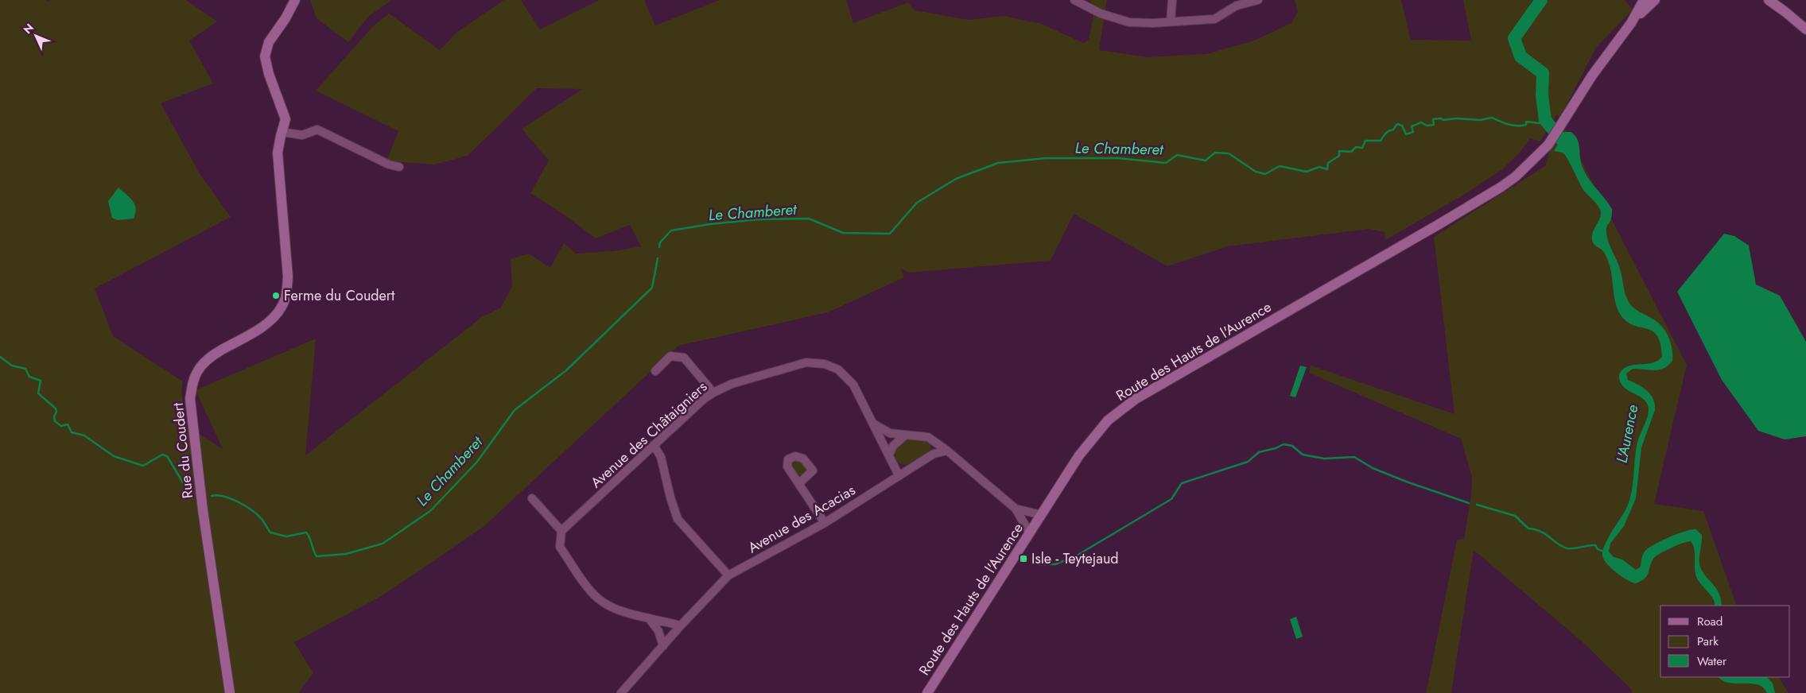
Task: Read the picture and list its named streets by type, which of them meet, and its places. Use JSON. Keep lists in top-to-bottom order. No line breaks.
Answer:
{"streets":{"main road":["Route des Hauts de l'Aurence","Rue du Coudert"],"street":["Avenue des Châtaigniers","Avenue des Acacias"]},"crossings":[["Avenue des Châtaigniers","Avenue des Acacias"]],"water":["Le Chamberet","L'Aurence"],"places":{"other":["Ferme du Coudert"],"transit":["Isle - Teytejaud"]},"legend":["Road","Park","Water"],"north":"top left"}
